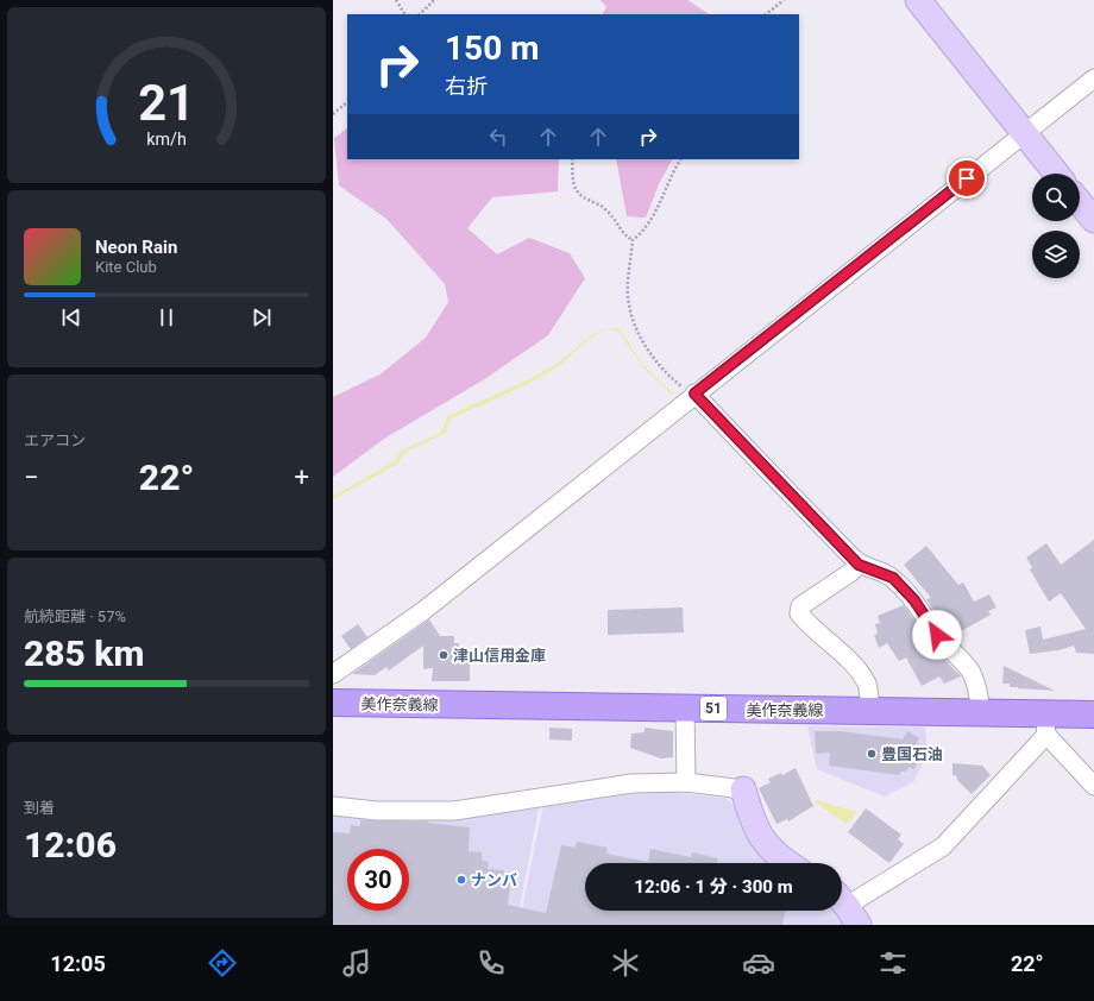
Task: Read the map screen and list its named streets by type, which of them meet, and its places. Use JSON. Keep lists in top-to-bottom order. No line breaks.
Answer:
{"streets":{"main road":["美作奈義線","51"]},"places":["津山信用金庫","豊国石油","ナンバ"],"page":{"turn":["150 m","右折"],"song":["Neon Rain","Kite Club"],"tile":["エアコン",["航続距離 · 57%","285 km"],["到着","12:06"]],"heat":["−","22°","+"],"limit":"30","trip":"12:06 · 1 分 · 300 m","tabs":["12:05","22°"],"gauge":["21","km/h"]}}
